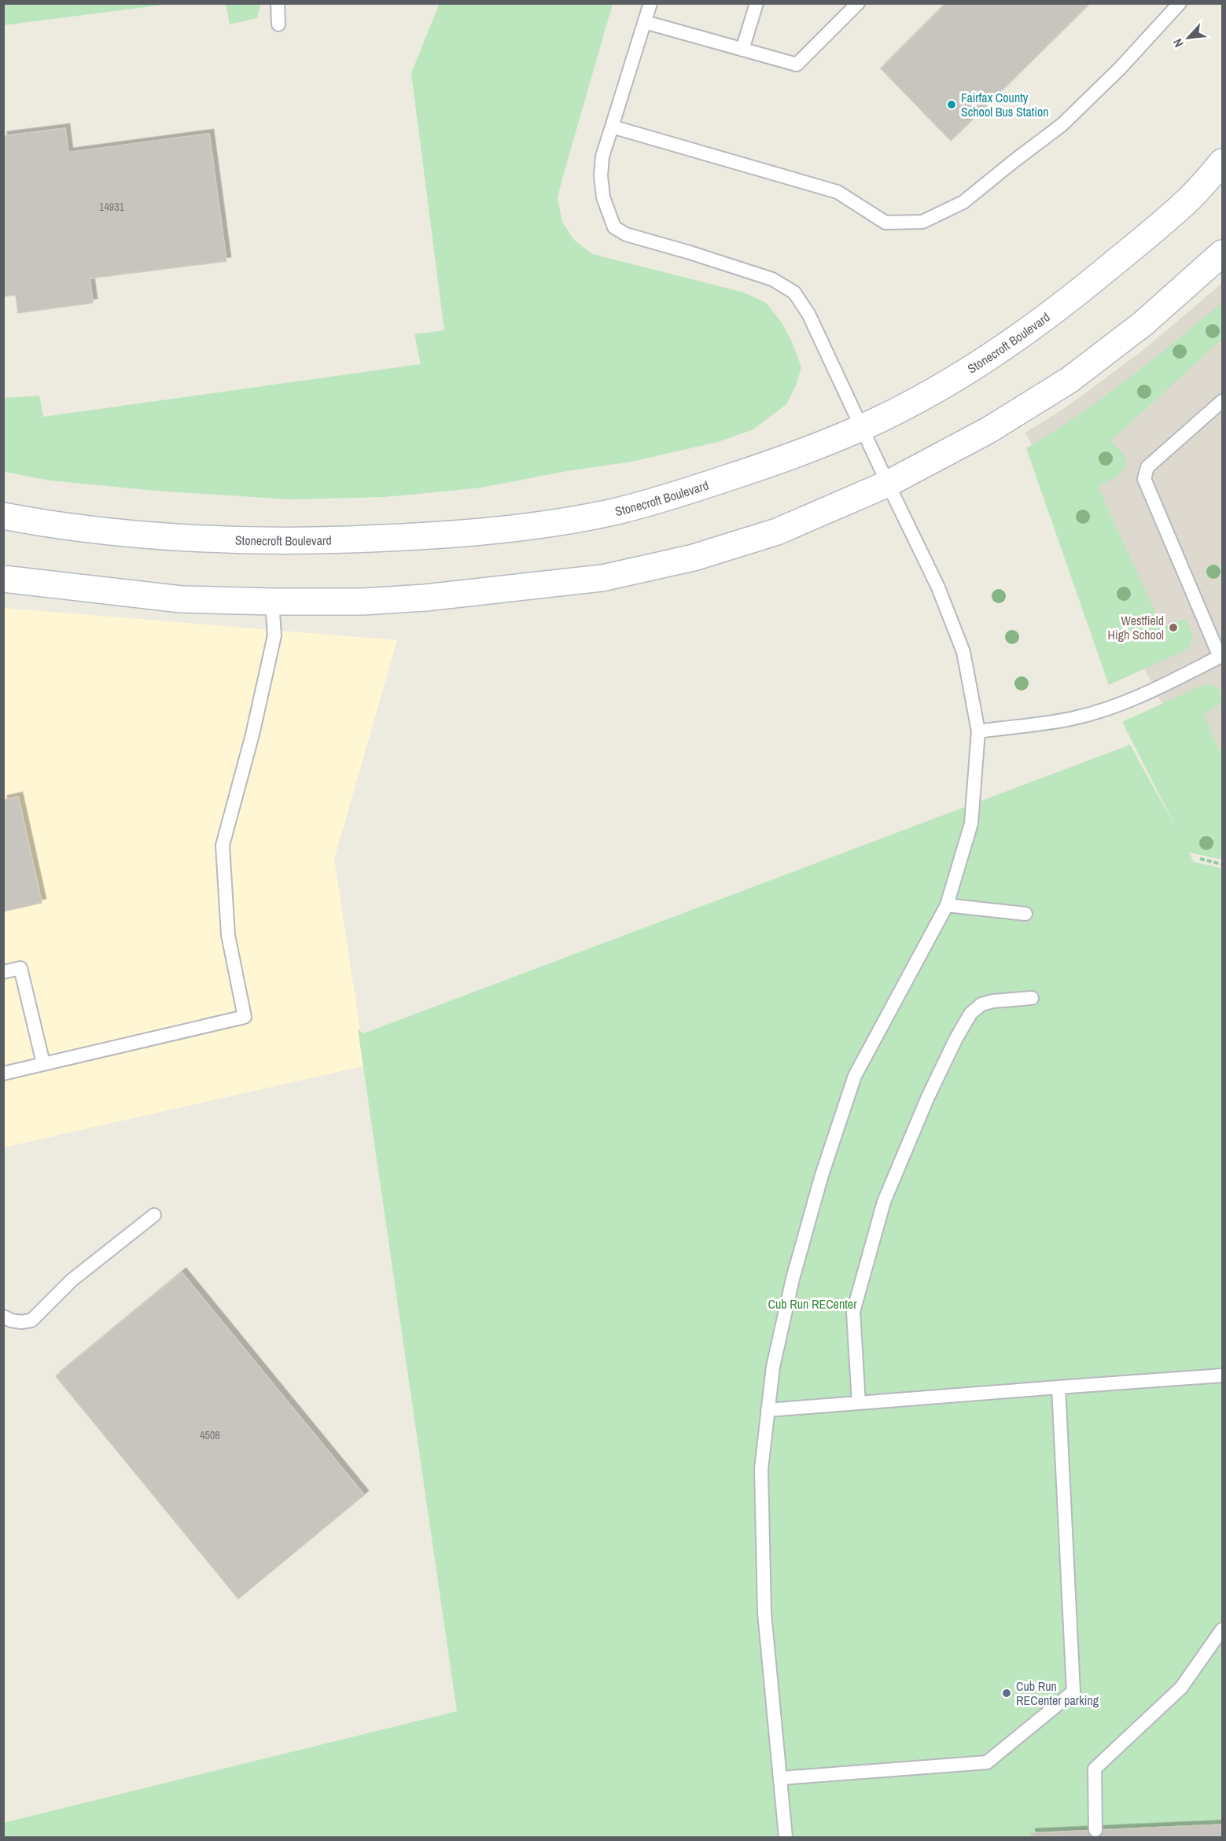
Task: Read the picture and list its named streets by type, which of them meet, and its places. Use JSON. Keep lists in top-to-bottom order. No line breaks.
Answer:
{"streets":{"main road":["Stonecroft Boulevard"]},"parks":["Cub Run RECenter"],"places":["Fairfax County School Bus Station","Westfield High School","Cub Run RECenter parking"],"house_numbers":["14931","4508"],"north":"bottom left"}
